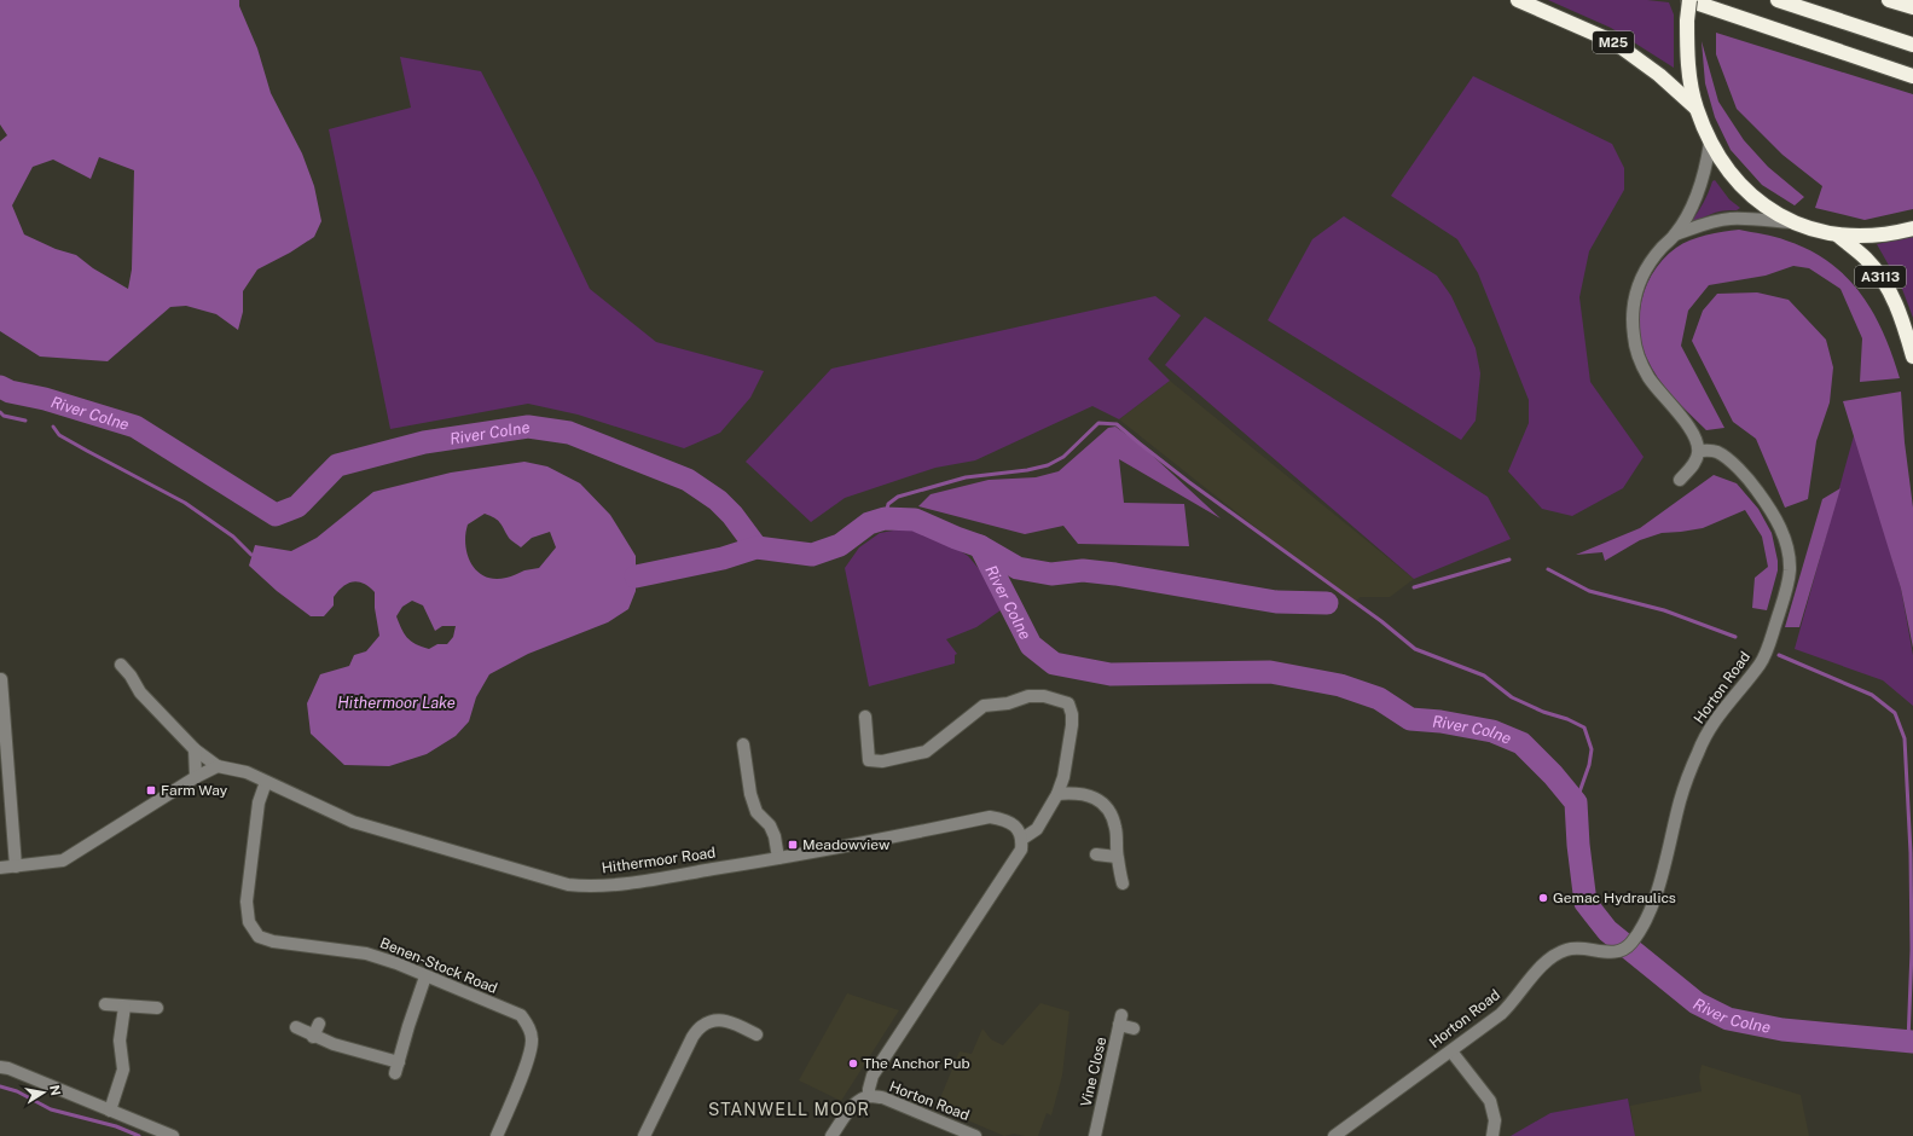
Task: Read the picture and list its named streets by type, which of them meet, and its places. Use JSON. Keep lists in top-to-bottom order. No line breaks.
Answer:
{"streets":{"highway":["M25","A3113"],"street":["Horton Road","Hithermoor Road","Benen-Stock Road","Vine Close"]},"crossings":[["Hithermoor Road","Benen-Stock Road"]],"districts":["STANWELL MOOR"],"water":["River Colne","Hithermoor Lake"],"places":{"transit":["Farm Way","Meadowview"],"other":["Gemac Hydraulics","The Anchor Pub"]},"north":"right"}
